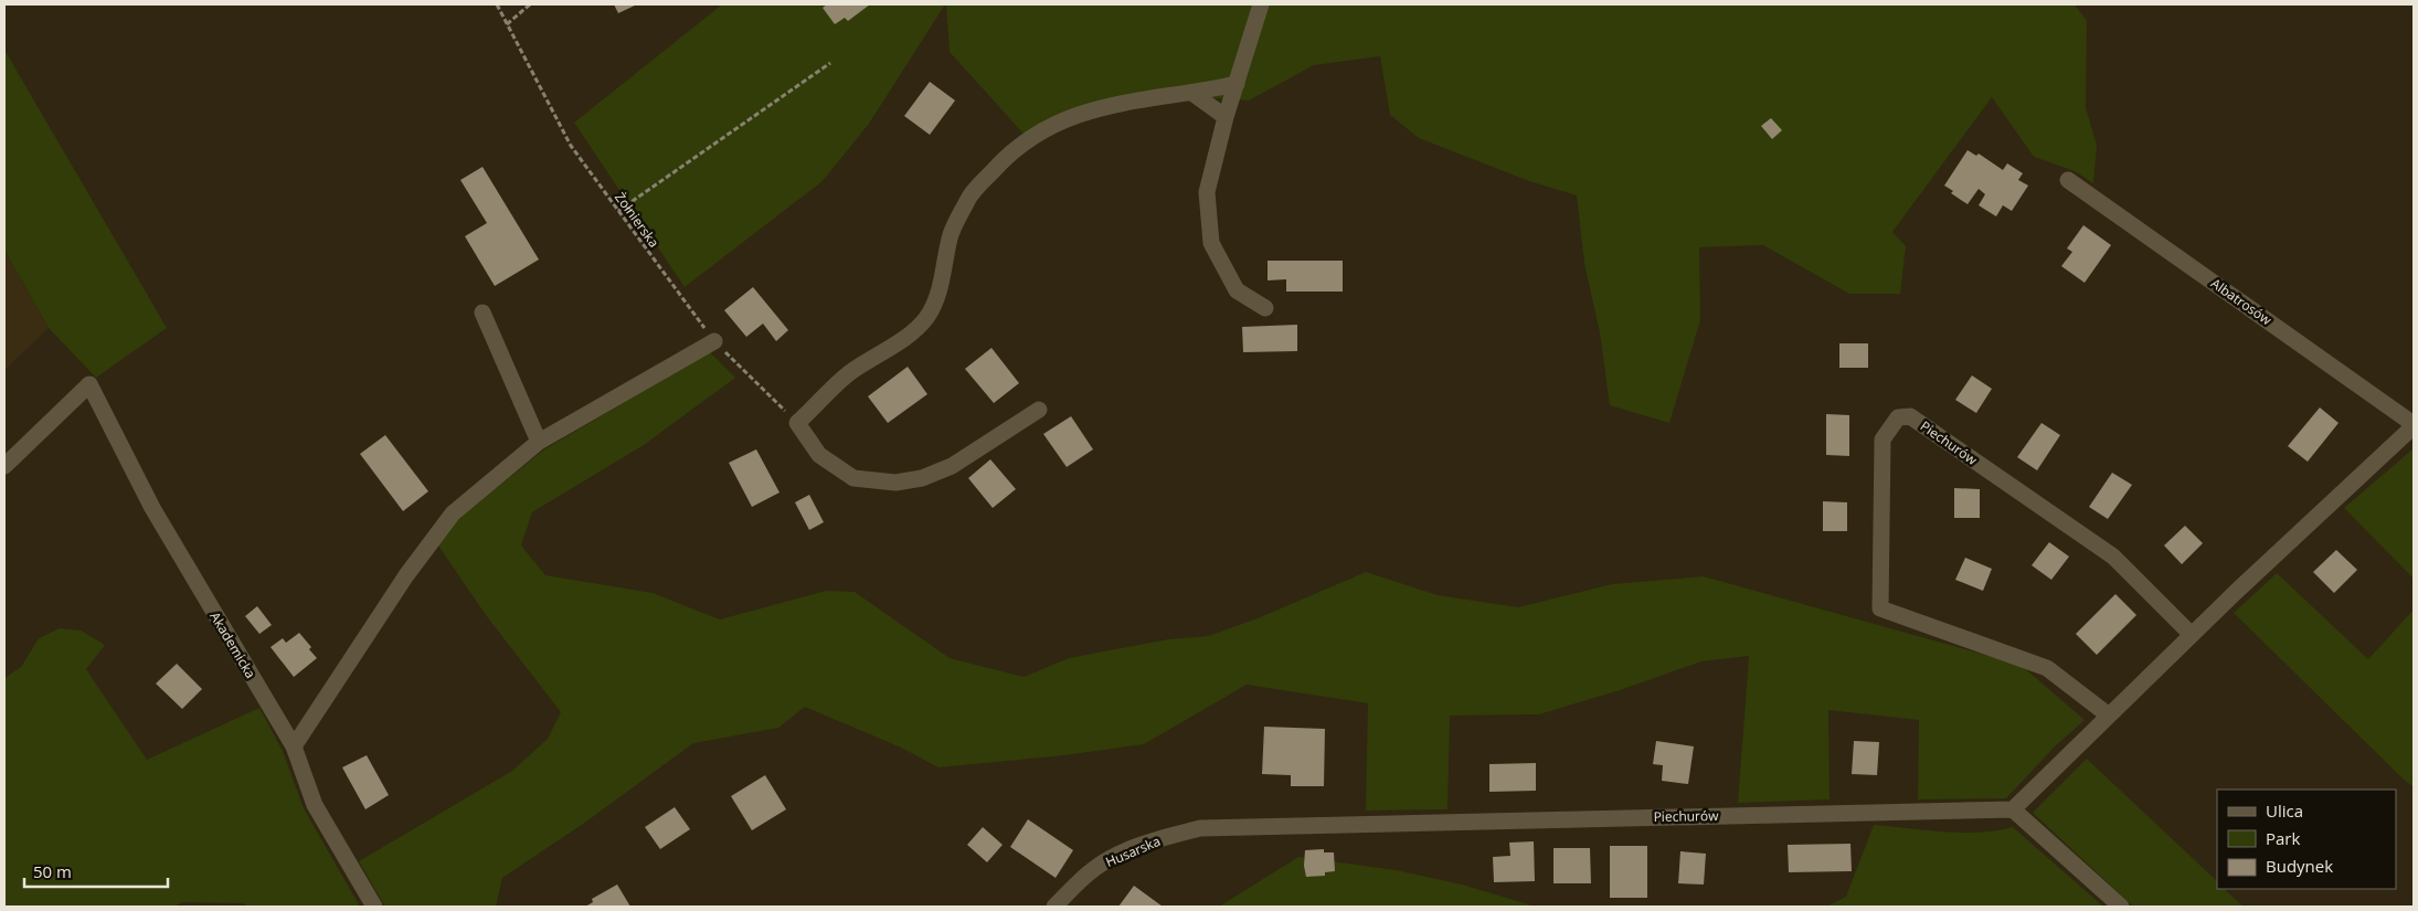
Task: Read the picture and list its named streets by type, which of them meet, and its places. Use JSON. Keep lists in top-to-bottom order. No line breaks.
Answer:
{"streets":{"street":["Albatrosów","Piechurów","Akademicka","Husarska"],"path":["Żołnierska"]},"crossings":[["Piechurów","Husarska"]],"legend":["Ulica","Park","Budynek"],"scale_bar":"50 m"}
